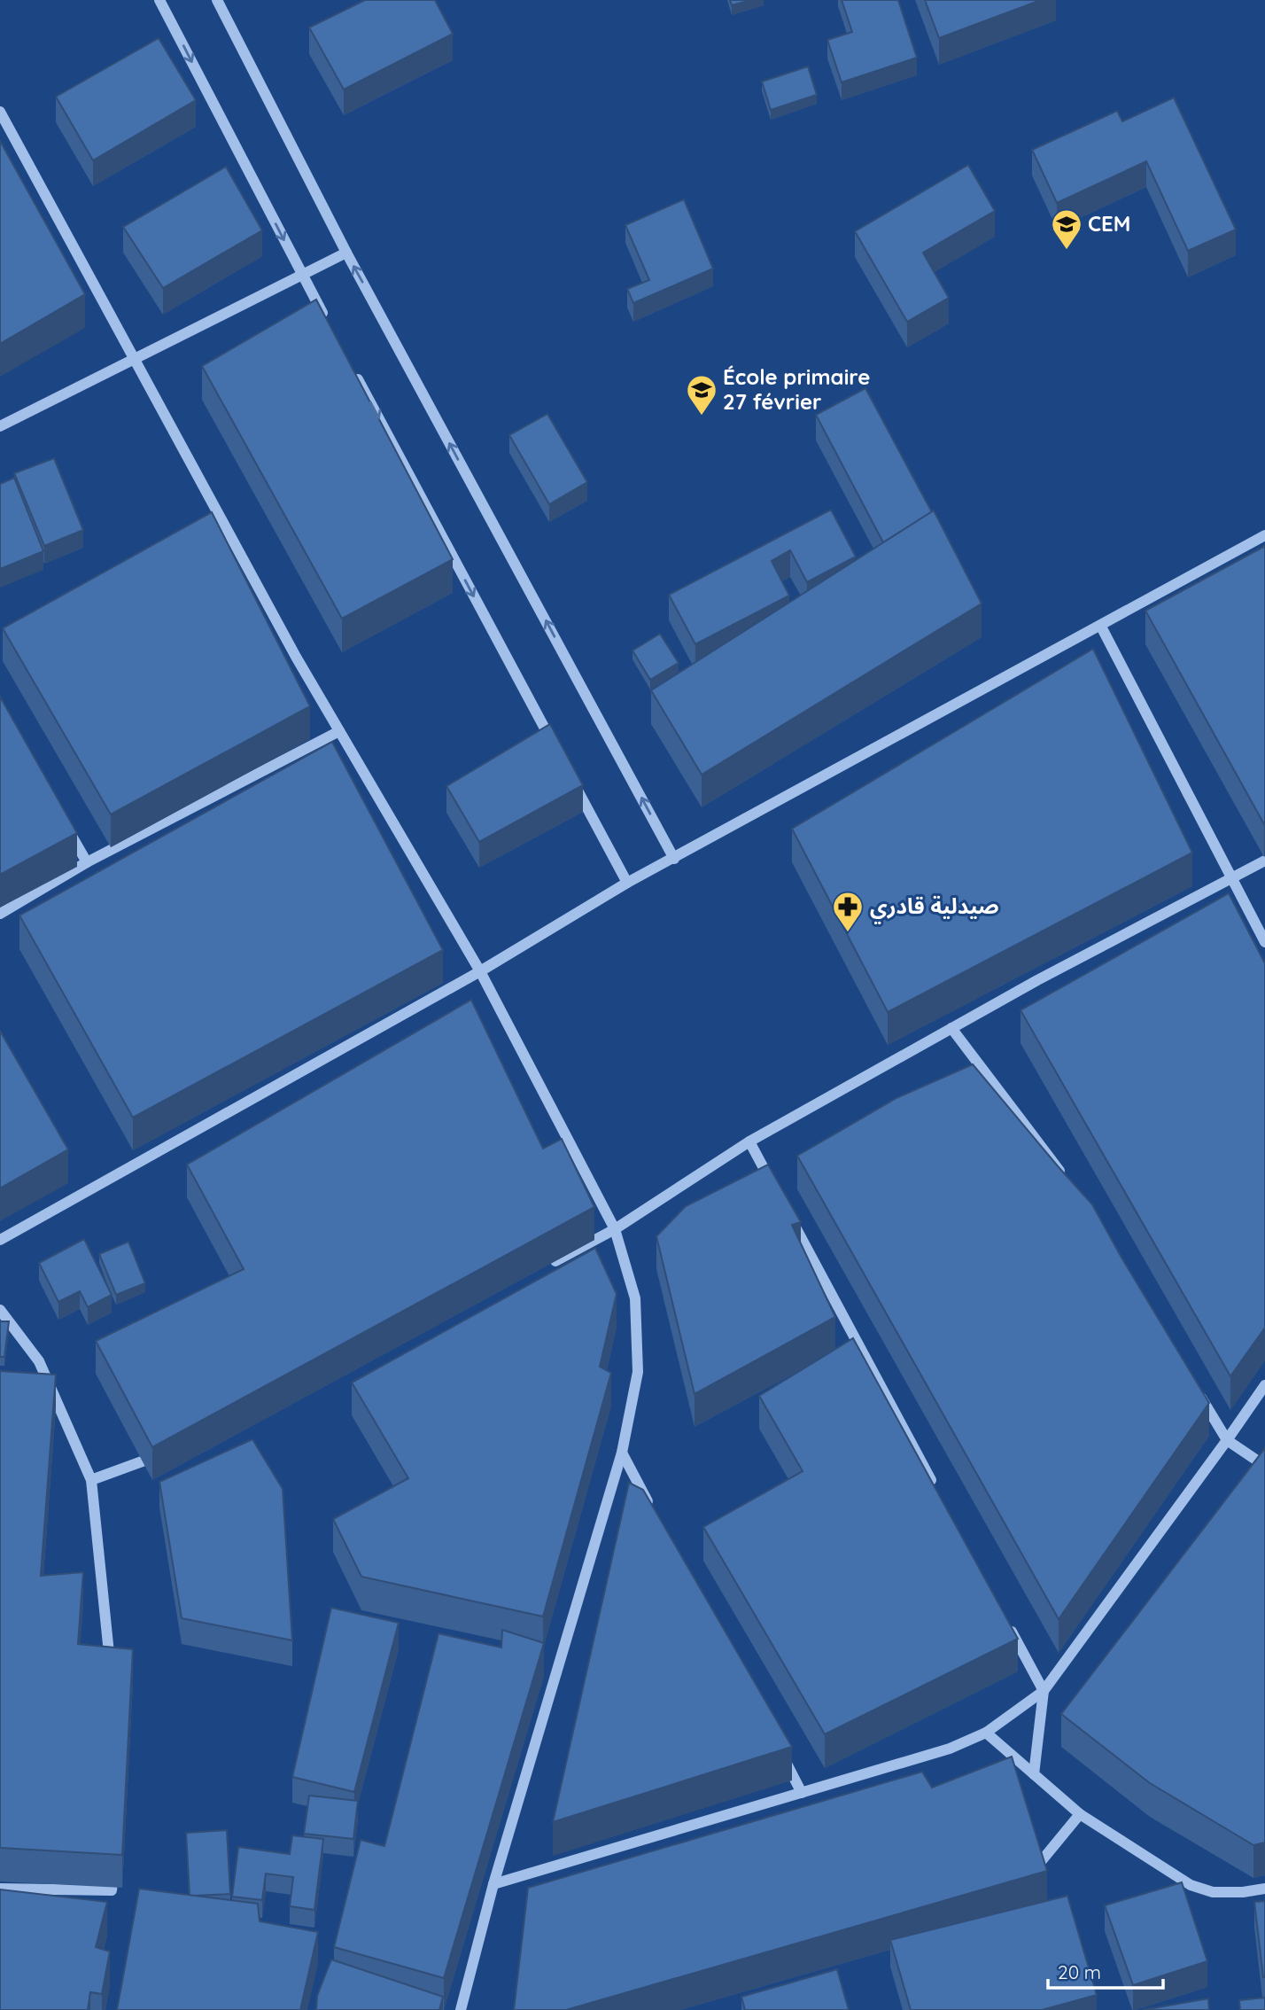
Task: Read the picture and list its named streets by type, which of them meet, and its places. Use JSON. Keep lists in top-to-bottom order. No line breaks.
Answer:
{"places":{"school or university":["CEM","École primaire 27 février"],"pharmacy":["صيدلية قادري"]},"scale_bar":"20 m"}
